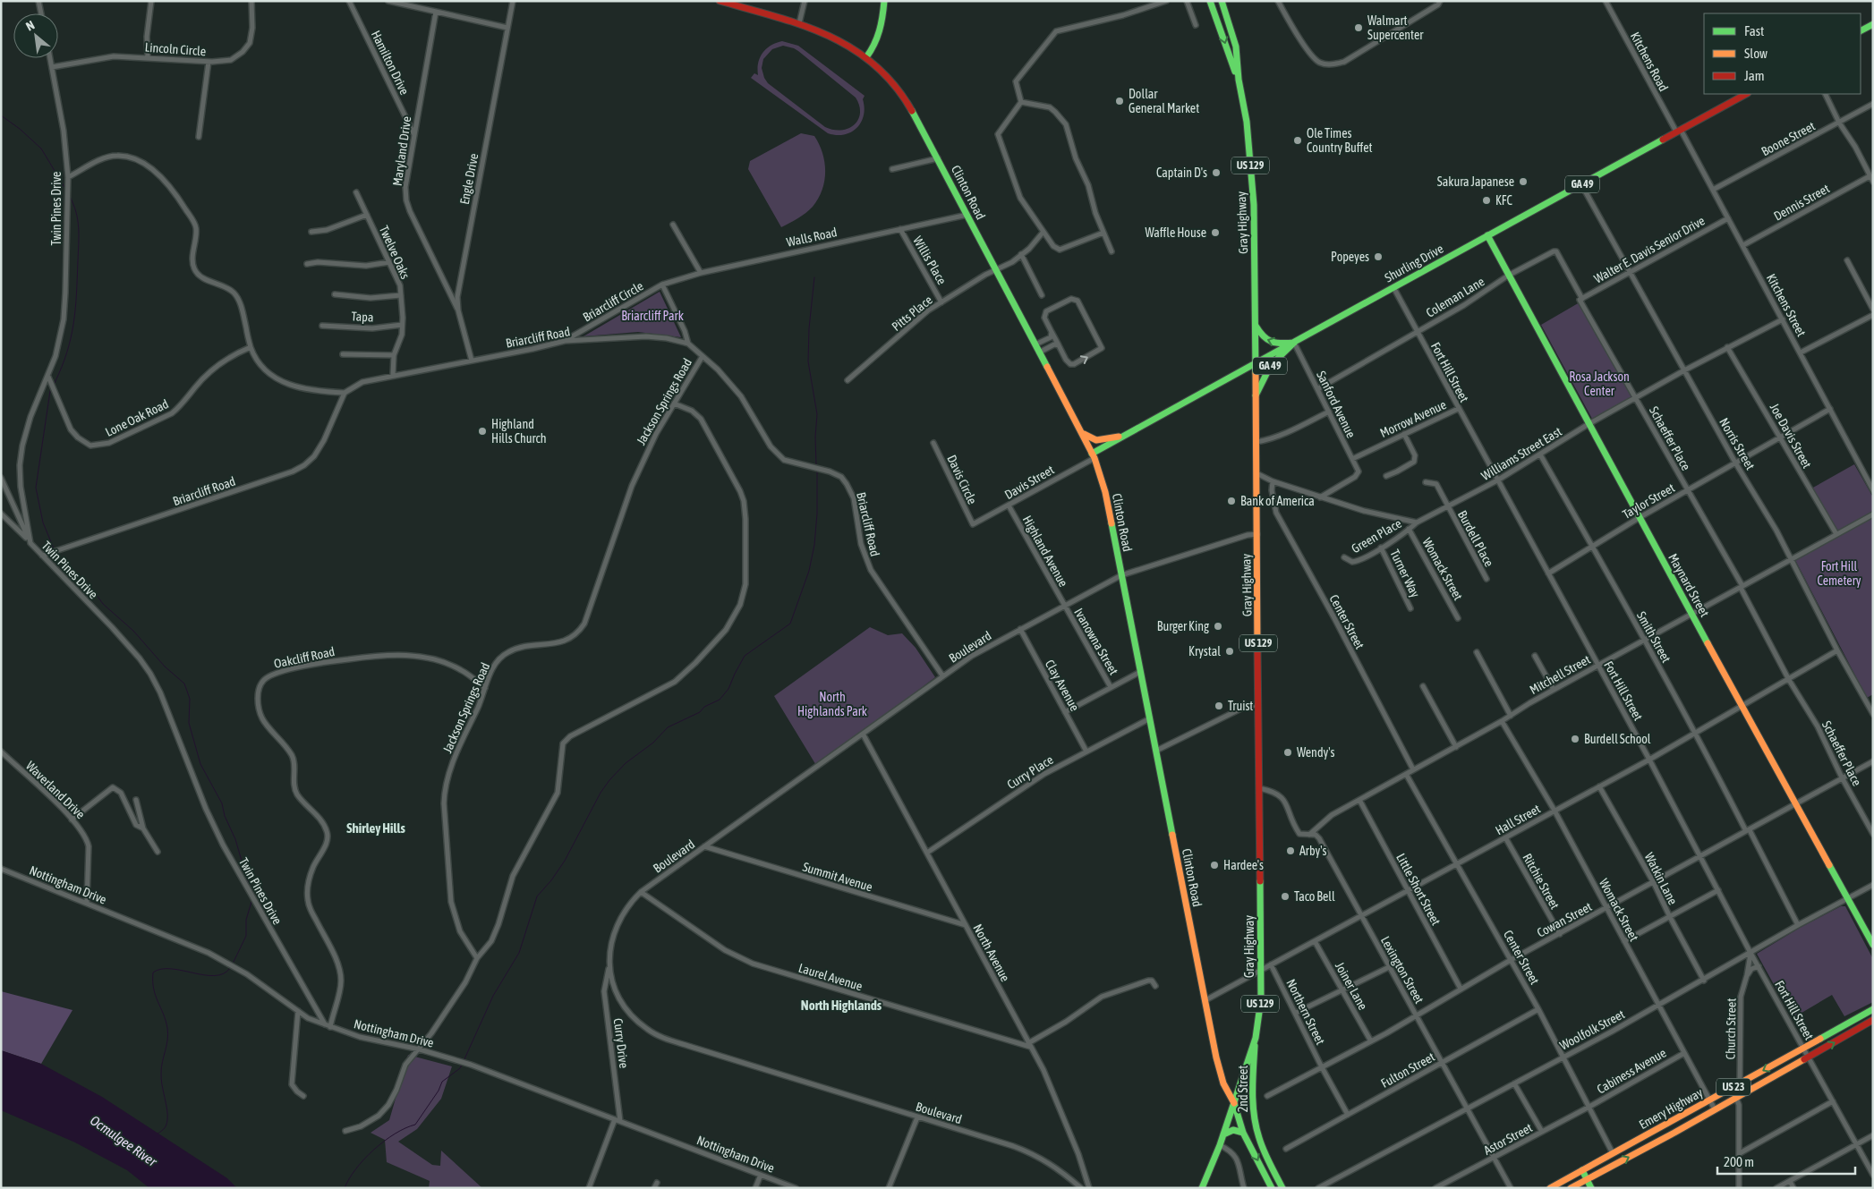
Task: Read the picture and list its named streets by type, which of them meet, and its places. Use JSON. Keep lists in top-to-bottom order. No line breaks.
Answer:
{"streets":{"main road":["US 129","GA 49","Clinton Road","Gray Highway","Shurling Drive","Maynard Street","US 23","2nd Street","Emery Highway"],"street":["Lincoln Circle","Kitchens Road","Hamilton Drive","Boone Street","Maryland Drive","Engle Drive","Dennis Street","Twin Pines Drive","Walls Road","Walter E. Davis Senior Drive","Twelve Oaks","Willis Place","Coleman Lane","Briarcliff Circle","Kitchens Street","Pitts Place","Tapa","Briarcliff Road","Fort Hill Street","Jackson Springs Road","Sanford Avenue","Lone Oak Road","Morrow Avenue","Joe Davis Street","Schaeffer Place","Norris Street","Williams Street East","Davis Circle","Davis Street","Taylor Street","Green Place","Burdell Place","Highland Avenue","Womack Street","Turner Way","Center Street","Smith Street","Ivanowna Street","Boulevard","Oakcliff Road","Mitchell Street","Clay Avenue","Curry Place","Waverland Drive","Hall Street","Summit Avenue","Watkin Lane","Ritchie Street","Nottingham Drive","Little Short Street","Cowan Street","North Avenue","Lexington Street","Laurel Avenue","Joiner Lane","Northern Street","Church Street","Woolfolk Street","Curry Drive","Fulton Street","Cabiness Avenue","Astor Street"]},"crossings":[["Lincoln Circle","Twin Pines Drive"],["Kitchens Road","Shurling Drive"],["Kitchens Road","Kitchens Street"],["Hamilton Drive","Maryland Drive"],["Boone Street","Kitchens Street"],["Maryland Drive","Engle Drive"],["Engle Drive","Briarcliff Road"],["GA 49","Gray Highway"],["GA 49","Shurling Drive"],["GA 49","Sanford Avenue"],["Clinton Road","Gray Highway"],["Clinton Road","Walls Road"],["Clinton Road","Shurling Drive"],["Clinton Road","Pitts Place"],["Clinton Road","Davis Street"],["Clinton Road","Boulevard"],["Clinton Road","Curry Place"],["Clinton Road","Hall Street"],["Clinton Road","2nd Street"],["Dennis Street","Kitchens Street"],["Twin Pines Drive","Briarcliff Road"],["Twin Pines Drive","Lone Oak Road"],["Twin Pines Drive","Nottingham Drive"],["Gray Highway","Shurling Drive"],["Gray Highway","Boulevard"],["Gray Highway","Hall Street"],["Gray Highway","Lexington Street"],["Gray Highway","2nd Street"],["Walls Road","Willis Place"],["Walls Road","Briarcliff Circle"],["Walter E. Davis Senior Drive","Coleman Lane"],["Walter E. Davis Senior Drive","Kitchens Street"],["Walter E. Davis Senior Drive","Schaeffer Place"],["Walter E. Davis Senior Drive","Norris Street"],["Twelve Oaks","Tapa"],["Twelve Oaks","Briarcliff Road"],["Willis Place","Pitts Place"],["Shurling Drive","Kitchens Street"],["Shurling Drive","Fort Hill Street"],["Shurling Drive","Sanford Avenue"],["Shurling Drive","Norris Street"],["Shurling Drive","Davis Street"],["Shurling Drive","Maynard Street"],["Coleman Lane","Fort Hill Street"],["Coleman Lane","Sanford Avenue"],["Coleman Lane","Schaeffer Place"],["Coleman Lane","Maynard Street"],["Briarcliff Circle","Briarcliff Road"],["Kitchens Street","Williams Street East"],["Kitchens Street","Taylor Street"],["Briarcliff Road","Jackson Springs Road"],["Briarcliff Road","Boulevard"],["Fort Hill Street","Morrow Avenue"],["Fort Hill Street","Williams Street East"],["Fort Hill Street","Taylor Street"],["Fort Hill Street","Mitchell Street"],["Fort Hill Street","Hall Street"],["Fort Hill Street","Cowan Street"],["Fort Hill Street","Church Street"],["Fort Hill Street","Woolfolk Street"],["Fort Hill Street","Emery Highway"],["Jackson Springs Road","Oakcliff Road"],["Sanford Avenue","Morrow Avenue"],["Joe Davis Street","Williams Street East"],["Joe Davis Street","Taylor Street"],["Joe Davis Street","Mitchell Street"],["Schaeffer Place","Williams Street East"],["Schaeffer Place","Taylor Street"],["Schaeffer Place","Mitchell Street"],["Schaeffer Place","Hall Street"],["Schaeffer Place","Cowan Street"],["Norris Street","Williams Street East"],["Norris Street","Taylor Street"],["Norris Street","Mitchell Street"],["Norris Street","Hall Street"],["Williams Street East","Green Place"],["Williams Street East","Burdell Place"],["Williams Street East","Maynard Street"],["Williams Street East","Smith Street"],["Davis Circle","Davis Street"],["Davis Street","Highland Avenue"],["Taylor Street","Maynard Street"],["Taylor Street","Smith Street"],["Green Place","Womack Street"],["Green Place","Turner Way"],["Highland Avenue","Ivanowna Street"],["Highland Avenue","Boulevard"],["Womack Street","Mitchell Street"],["Womack Street","Hall Street"],["Womack Street","Cowan Street"],["Womack Street","Woolfolk Street"],["Womack Street","Cabiness Avenue"],["Womack Street","Emery Highway"],["Maynard Street","Mitchell Street"],["Maynard Street","Hall Street"],["Maynard Street","Cowan Street"],["Maynard Street","Woolfolk Street"],["Center Street","Mitchell Street"],["Center Street","Hall Street"],["Center Street","Cowan Street"],["Center Street","Woolfolk Street"],["Center Street","Fulton Street"],["Center Street","Cabiness Avenue"],["Center Street","Emery Highway"],["Center Street","Astor Street"],["Smith Street","Mitchell Street"],["Smith Street","Hall Street"],["Smith Street","Cowan Street"],["Smith Street","Woolfolk Street"],["Ivanowna Street","Boulevard"],["Boulevard","Clay Avenue"],["Boulevard","Summit Avenue"],["Boulevard","North Avenue"],["Boulevard","Laurel Avenue"],["Boulevard","Curry Drive"],["Oakcliff Road","Nottingham Drive"],["Mitchell Street","Little Short Street"],["Mitchell Street","Lexington Street"],["Clay Avenue","Curry Place"],["Curry Place","North Avenue"],["Waverland Drive","Nottingham Drive"],["Hall Street","Watkin Lane"],["Hall Street","Ritchie Street"],["Hall Street","Little Short Street"],["Hall Street","Lexington Street"],["Hall Street","Joiner Lane"],["Hall Street","Northern Street"],["Summit Avenue","North Avenue"],["Watkin Lane","Cowan Street"],["Watkin Lane","Woolfolk Street"],["Ritchie Street","Cowan Street"],["Nottingham Drive","Curry Drive"],["Little Short Street","Cowan Street"],["Cowan Street","Lexington Street"],["Cowan Street","Joiner Lane"],["Cowan Street","Northern Street"],["North Avenue","Laurel Avenue"],["Lexington Street","Woolfolk Street"],["Lexington Street","Fulton Street"],["Lexington Street","Astor Street"],["Northern Street","Fulton Street"],["Church Street","Woolfolk Street"],["Church Street","Emery Highway"],["Cabiness Avenue","Astor Street"]],"districts":["Shirley Hills","North Highlands"],"water":["Ocmulgee River"],"parks":["Briarcliff Park","Rosa Jackson Center","Fort Hill Cemetery","North Highlands Park"],"places":["Walmart Supercenter","Dollar General Market","Ole Times Country Buffet","Captain D's","Sakura Japanese","KFC","Waffle House","Popeyes","Highland Hills Church","Bank of America","Burger King","Krystal","Truist","Burdell School","Wendy's","Arby's","Hardee's","Taco Bell"],"legend":["Fast","Slow","Jam"],"scale_bar":"200 m","north":"top left"}
